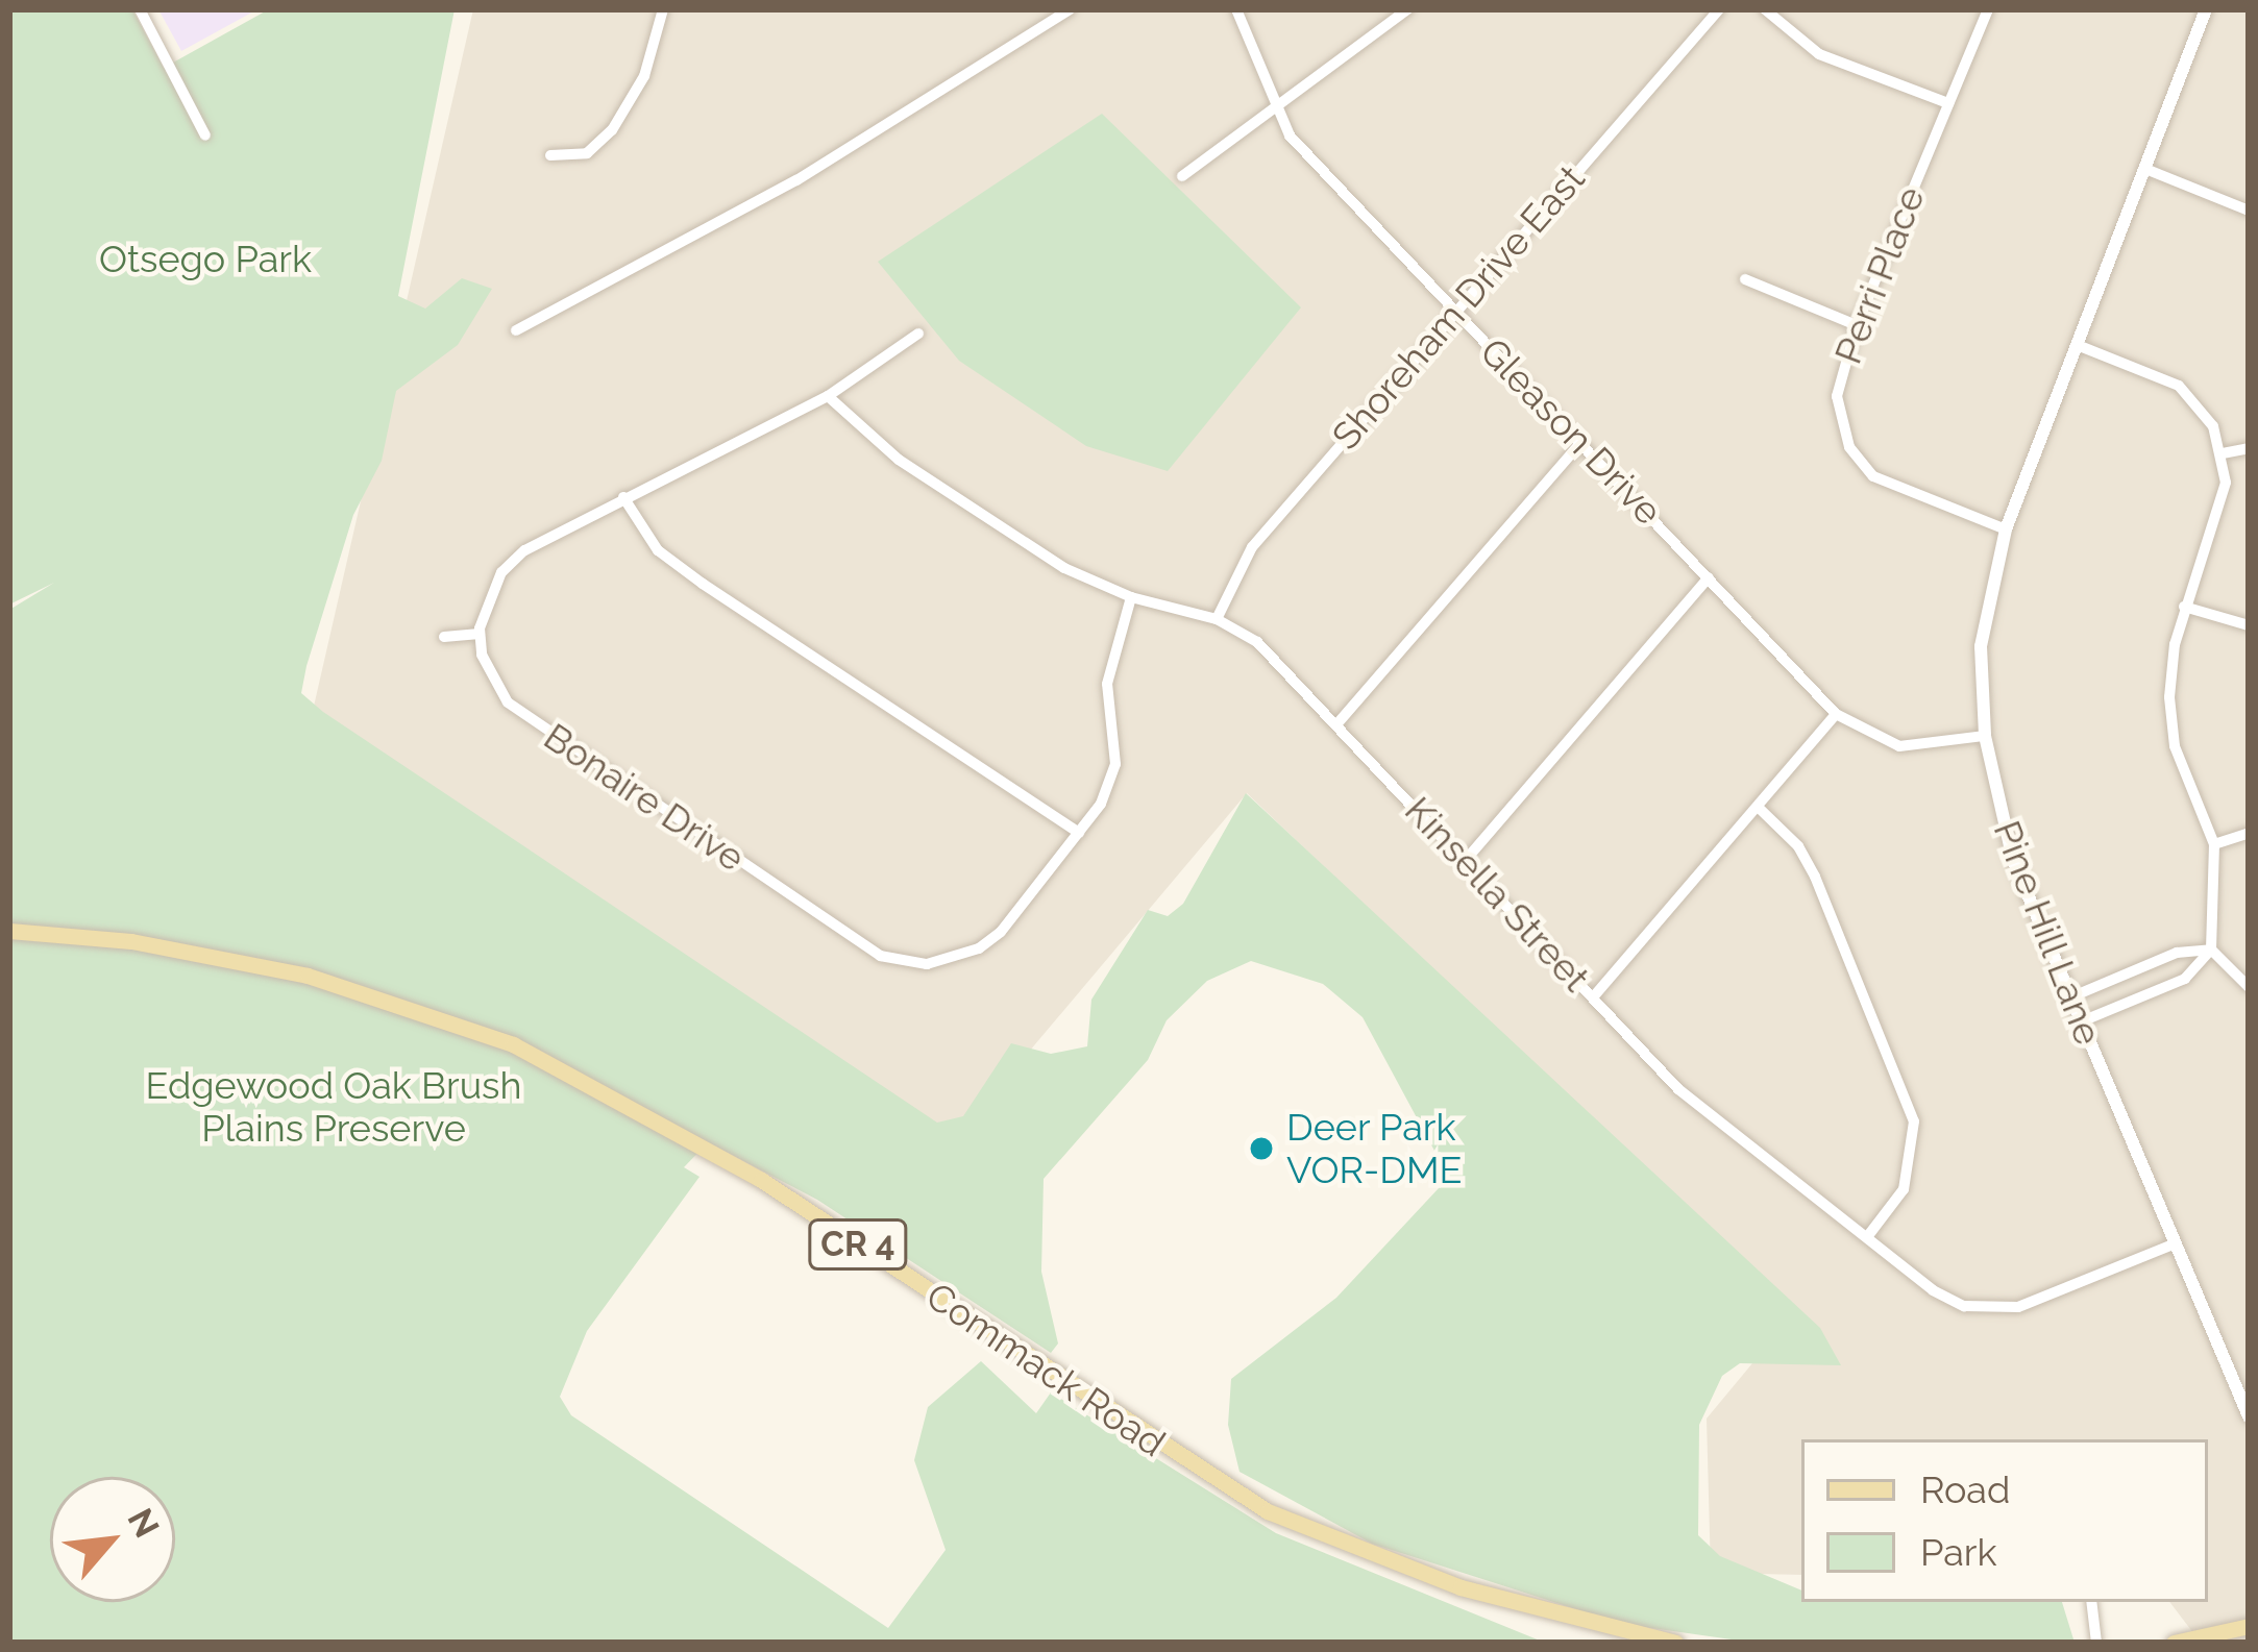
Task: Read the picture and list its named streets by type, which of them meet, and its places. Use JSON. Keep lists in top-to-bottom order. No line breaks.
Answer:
{"streets":{"main road":["CR 4","Commack Road"],"street":["Perri Place","Shoreham Drive East","Gleason Drive","Bonaire Drive","Kinsella Street","Pine Hill Lane"]},"crossings":[["Perri Place","Pine Hill Lane"],["Shoreham Drive East","Gleason Drive"],["Shoreham Drive East","Kinsella Street"],["Gleason Drive","Pine Hill Lane"],["Bonaire Drive","Kinsella Street"],["Kinsella Street","Pine Hill Lane"]],"parks":["Otsego Park","Edgewood Oak Brush Plains Preserve"],"places":["Deer Park VOR-DME"],"legend":["Road","Park"],"north":"top right"}
